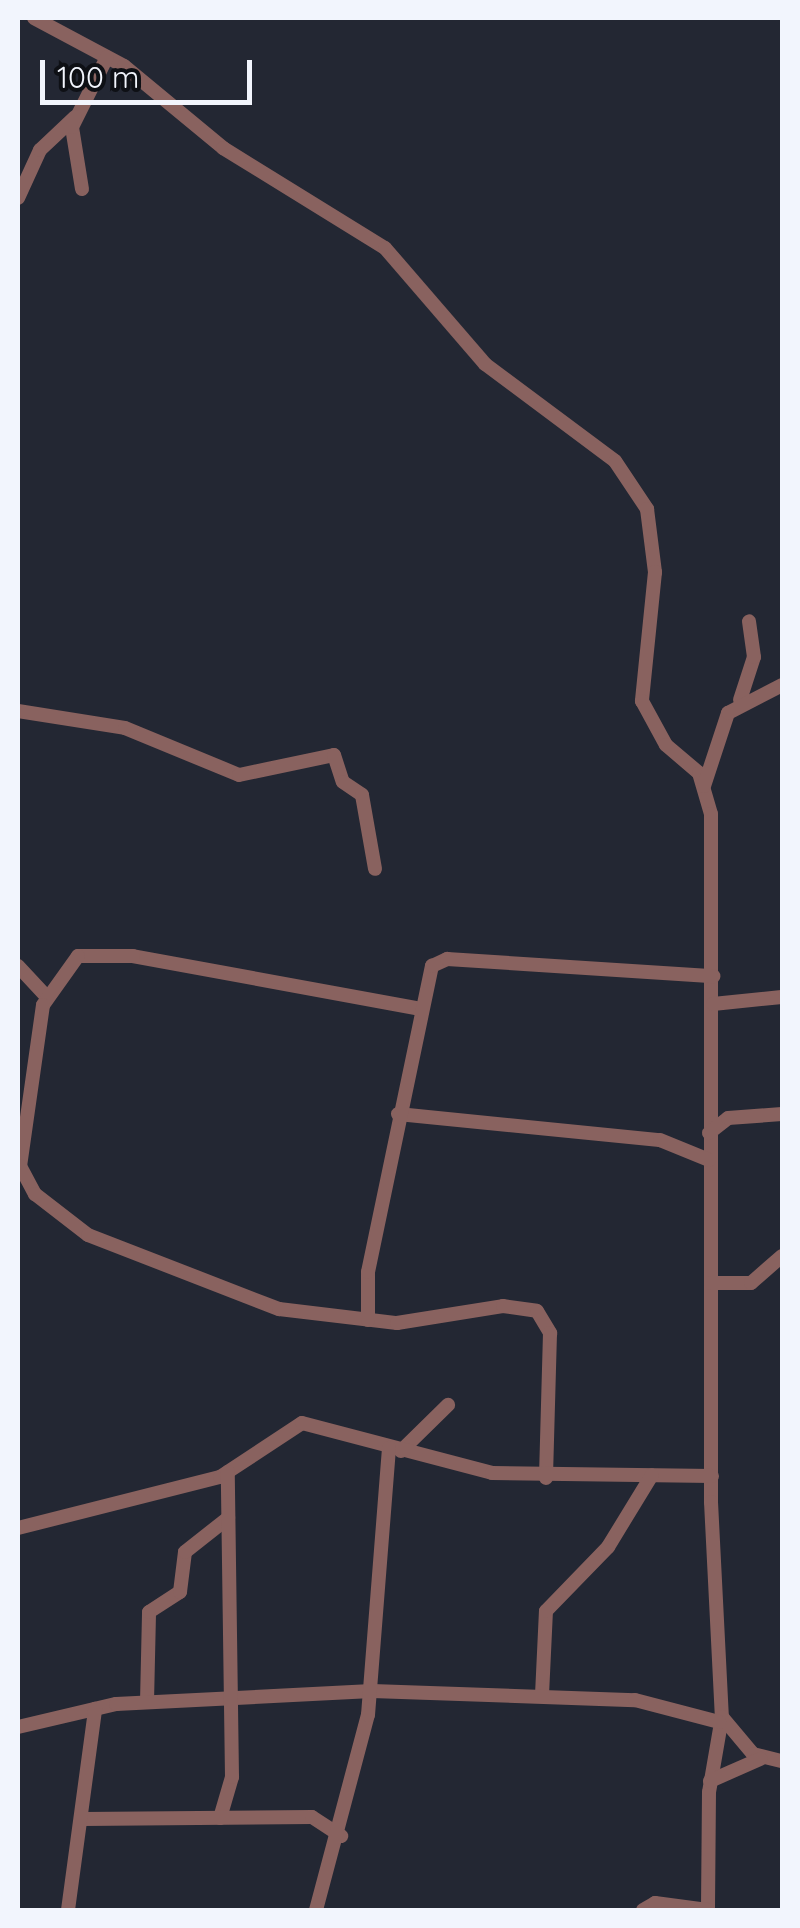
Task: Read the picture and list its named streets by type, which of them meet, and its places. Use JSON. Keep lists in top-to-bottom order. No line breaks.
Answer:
{"scale_bar":"100 m"}
